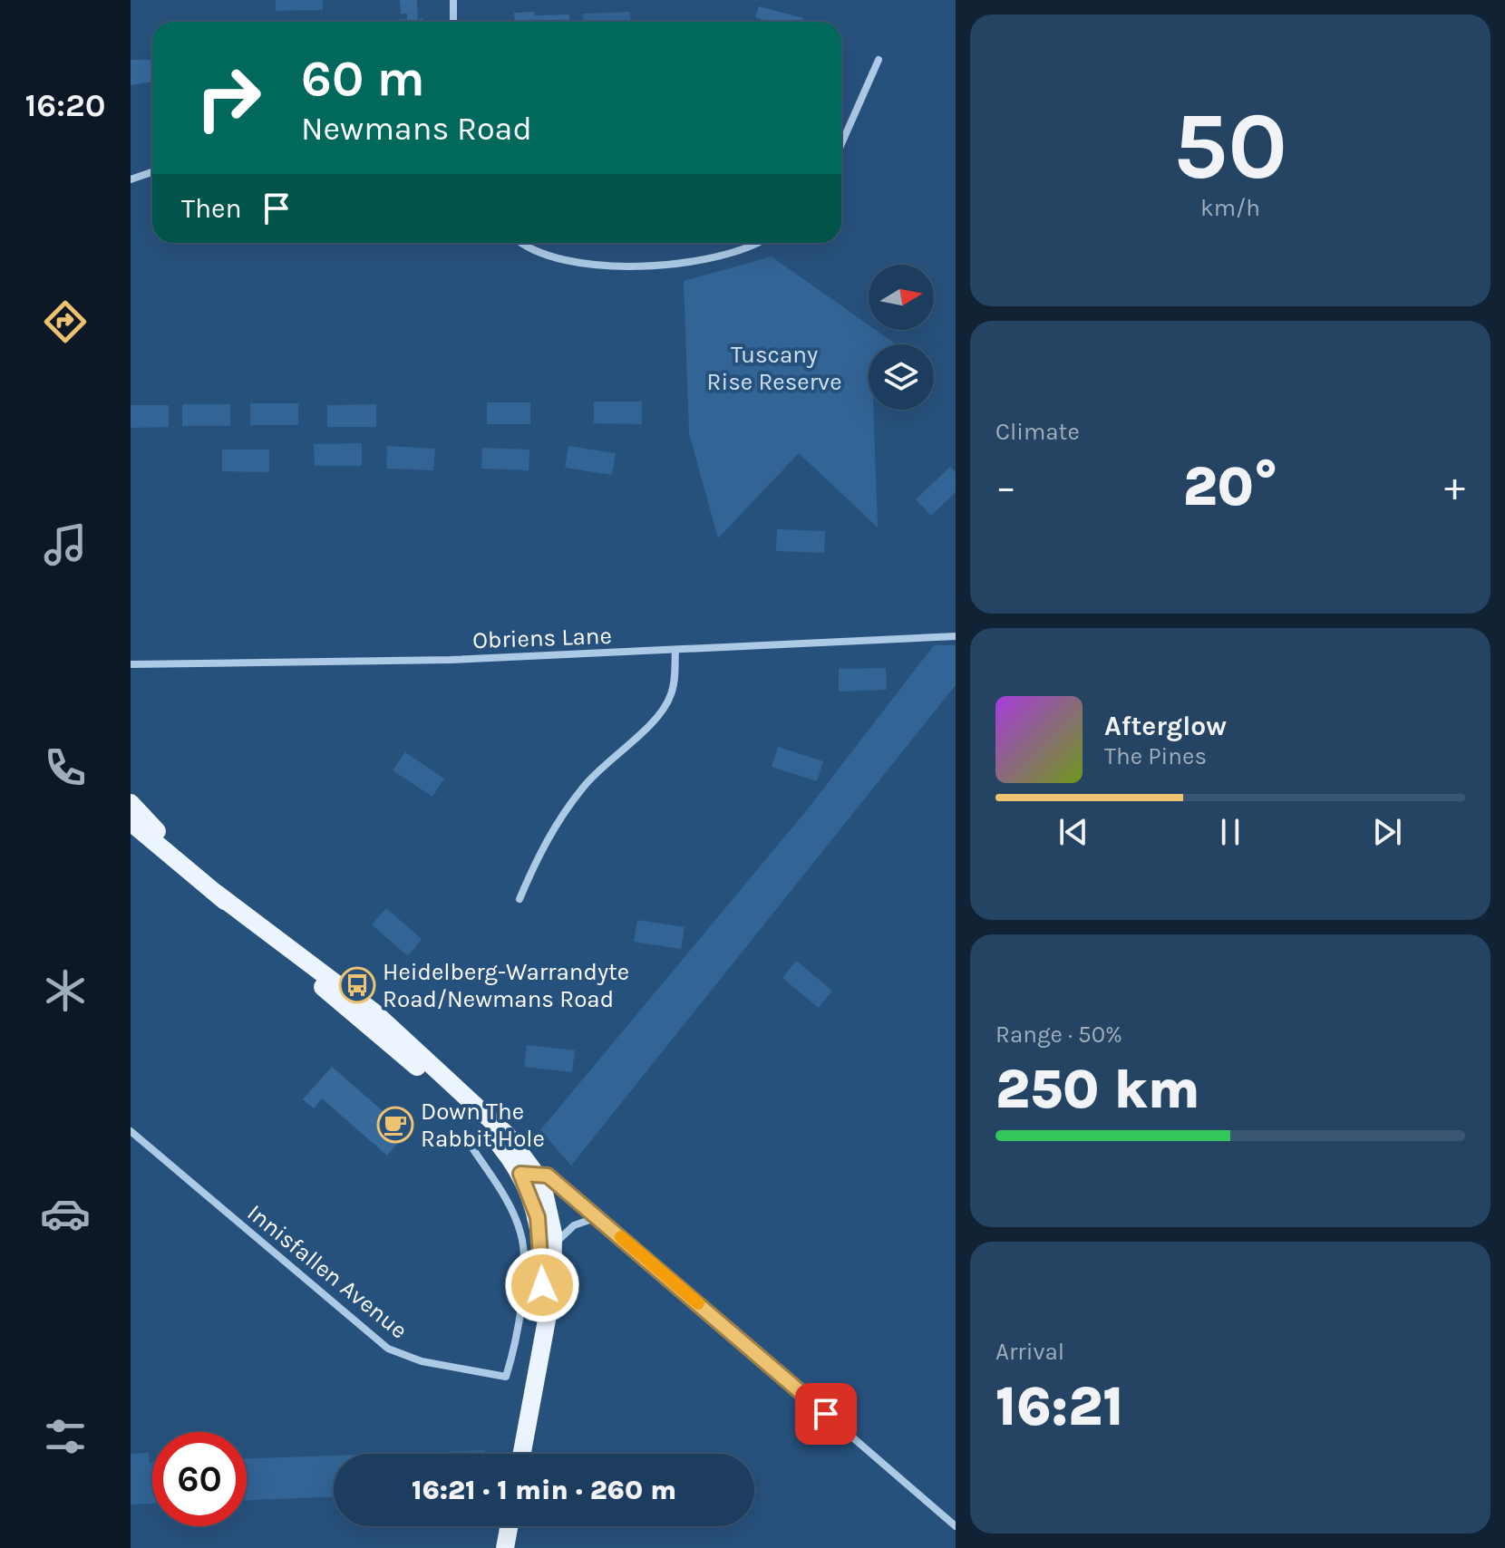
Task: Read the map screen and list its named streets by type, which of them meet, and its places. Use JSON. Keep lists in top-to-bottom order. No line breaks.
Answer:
{"streets":{"street":["Obriens Lane","Innisfallen Avenue"]},"parks":["Tuscany Rise Reserve"],"places":{"bus stop":["Heidelberg-Warrandyte Road/Newmans Road"],"cafe":["Down The Rabbit Hole"]},"north":"right","page":{"tabs":"16:20","tile":[["50","km/h"],"Climate",["Range · 50%","250 km"],["Arrival","16:21"]],"turn":["60 m","Newmans Road"],"then":"Then","heat":["−","20°","+"],"song":["Afterglow","The Pines"],"limit":"60","trip":"16:21 · 1 min · 260 m"}}
